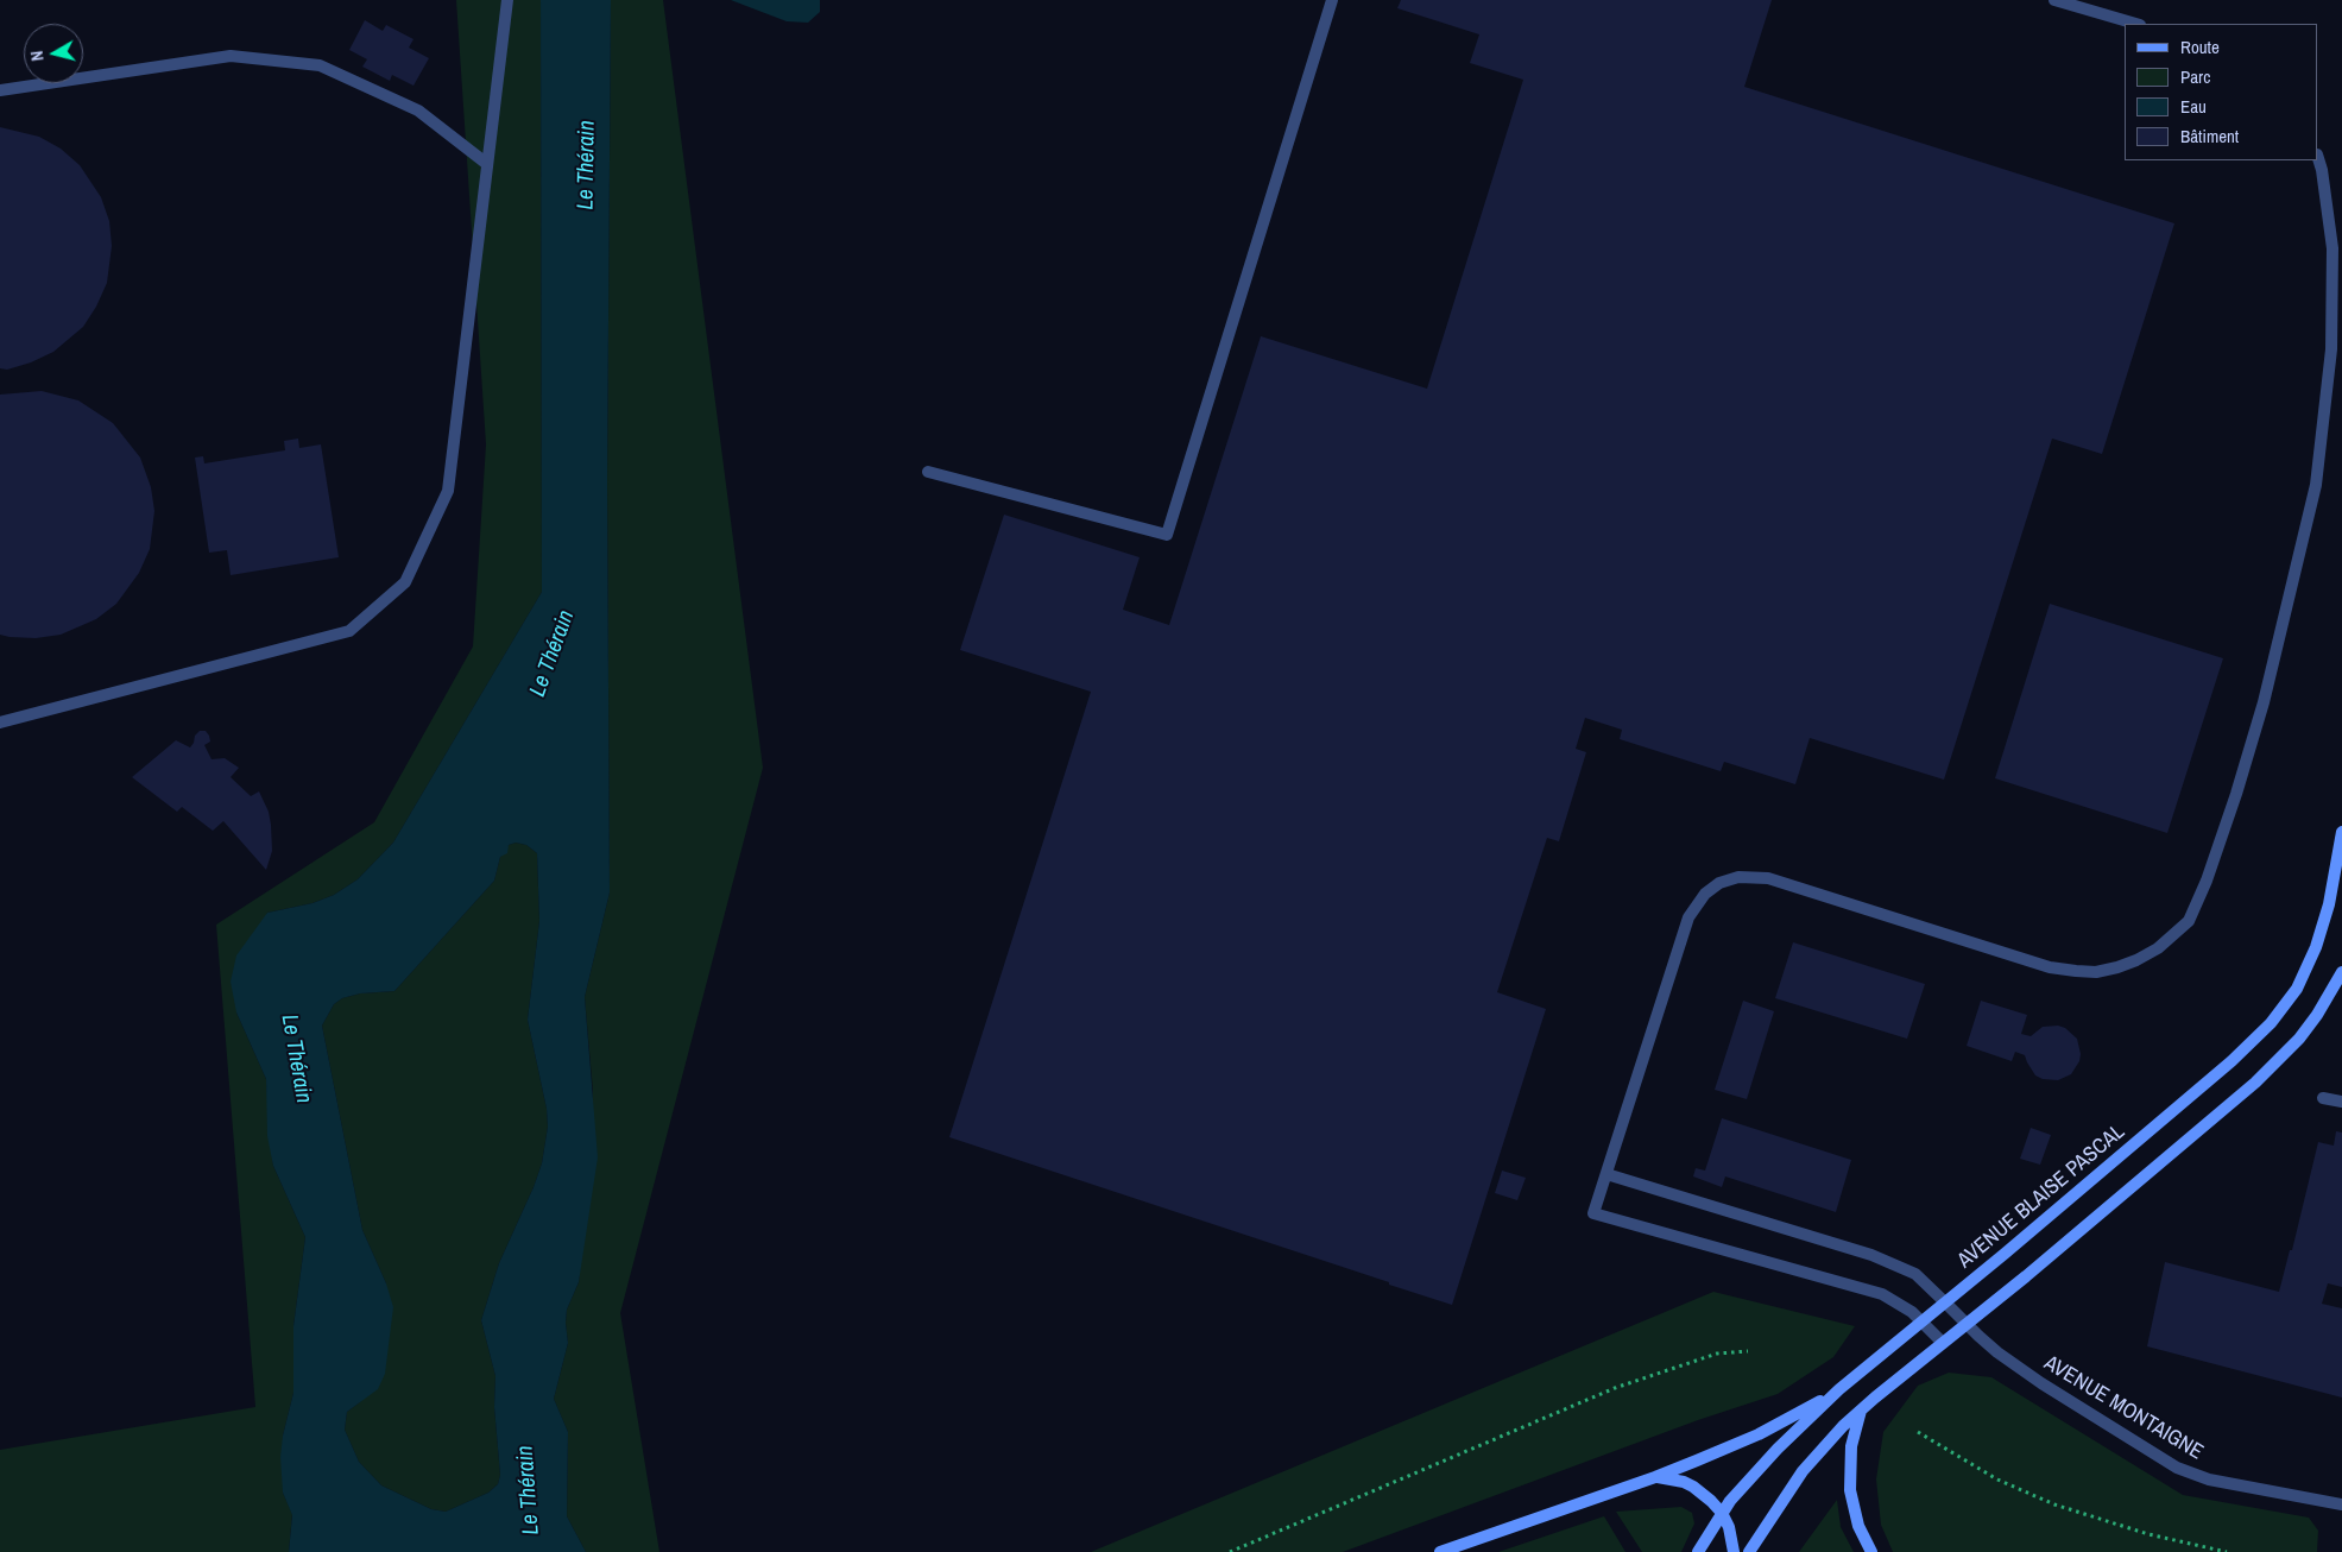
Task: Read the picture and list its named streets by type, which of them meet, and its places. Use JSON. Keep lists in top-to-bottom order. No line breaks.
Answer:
{"streets":{"street":["AVENUE BLAISE PASCAL","AVENUE MONTAIGNE"]},"crossings":[["AVENUE BLAISE PASCAL","AVENUE MONTAIGNE"]],"water":["Le Thérain"],"legend":["Route","Parc","Eau","Bâtiment"],"north":"left"}
